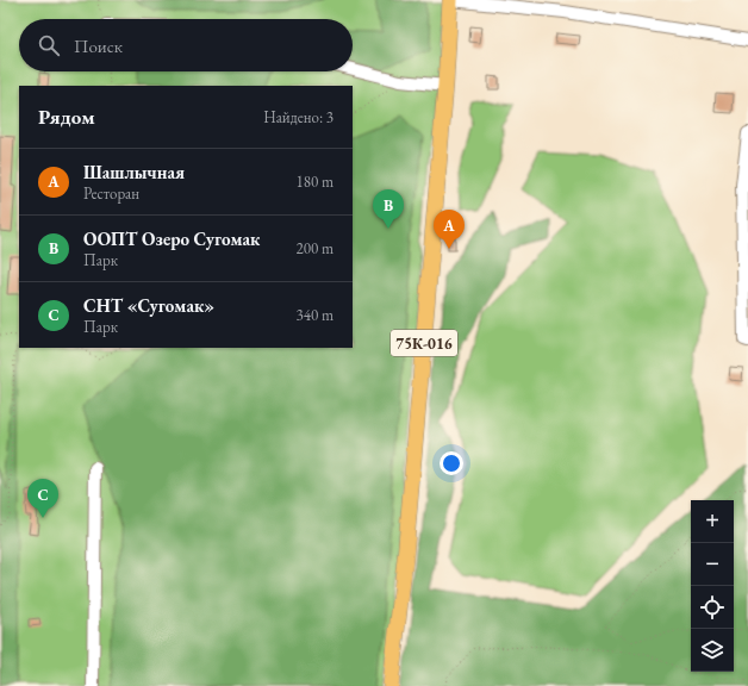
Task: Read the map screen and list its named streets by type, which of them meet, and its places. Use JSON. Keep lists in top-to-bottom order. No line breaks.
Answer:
{"streets":{"main road":["75К-016"]},"page":{"search":"Поиск","heading":["Рядом","Найдено: 3"],"list":[{"mark":"A","name":"Шашлычная","note":"Ресторан","value":"180 m"},{"mark":"B","name":"ООПТ Озеро Сугомак","note":"Парк","value":"200 m"},{"mark":"C","name":"СНТ «Сугомак»","note":"Парк","value":"340 m"}],"pins":["B","A","C"],"map_buttons":["+","−"]}}
